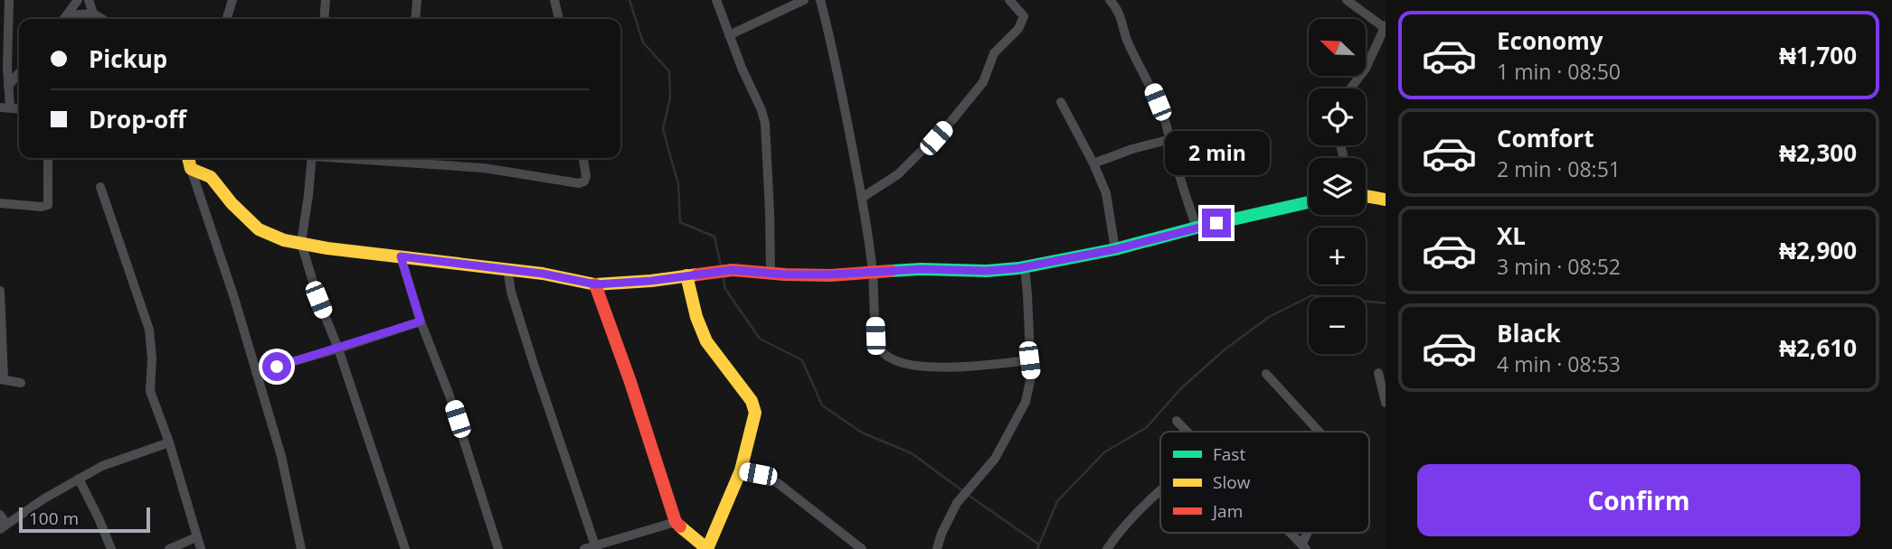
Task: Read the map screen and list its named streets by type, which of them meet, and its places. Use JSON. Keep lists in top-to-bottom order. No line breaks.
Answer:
{"legend":["Fast","Slow","Jam"],"scale_bar":"100 m","north":"top left","page":{"list":[{"name":"Economy","note":"1 min · 08:50","value":"₦1,700"},{"name":"Comfort","note":"2 min · 08:51","value":"₦2,300"},{"name":"XL","note":"3 min · 08:52","value":"₦2,900"},{"name":"Black","note":"4 min · 08:53","value":"₦2,610"}],"map_buttons":["+","−"],"banner":["Pickup","Drop-off"],"bubble":"2 min","buttons":"Confirm","scale":"100 m"}}
